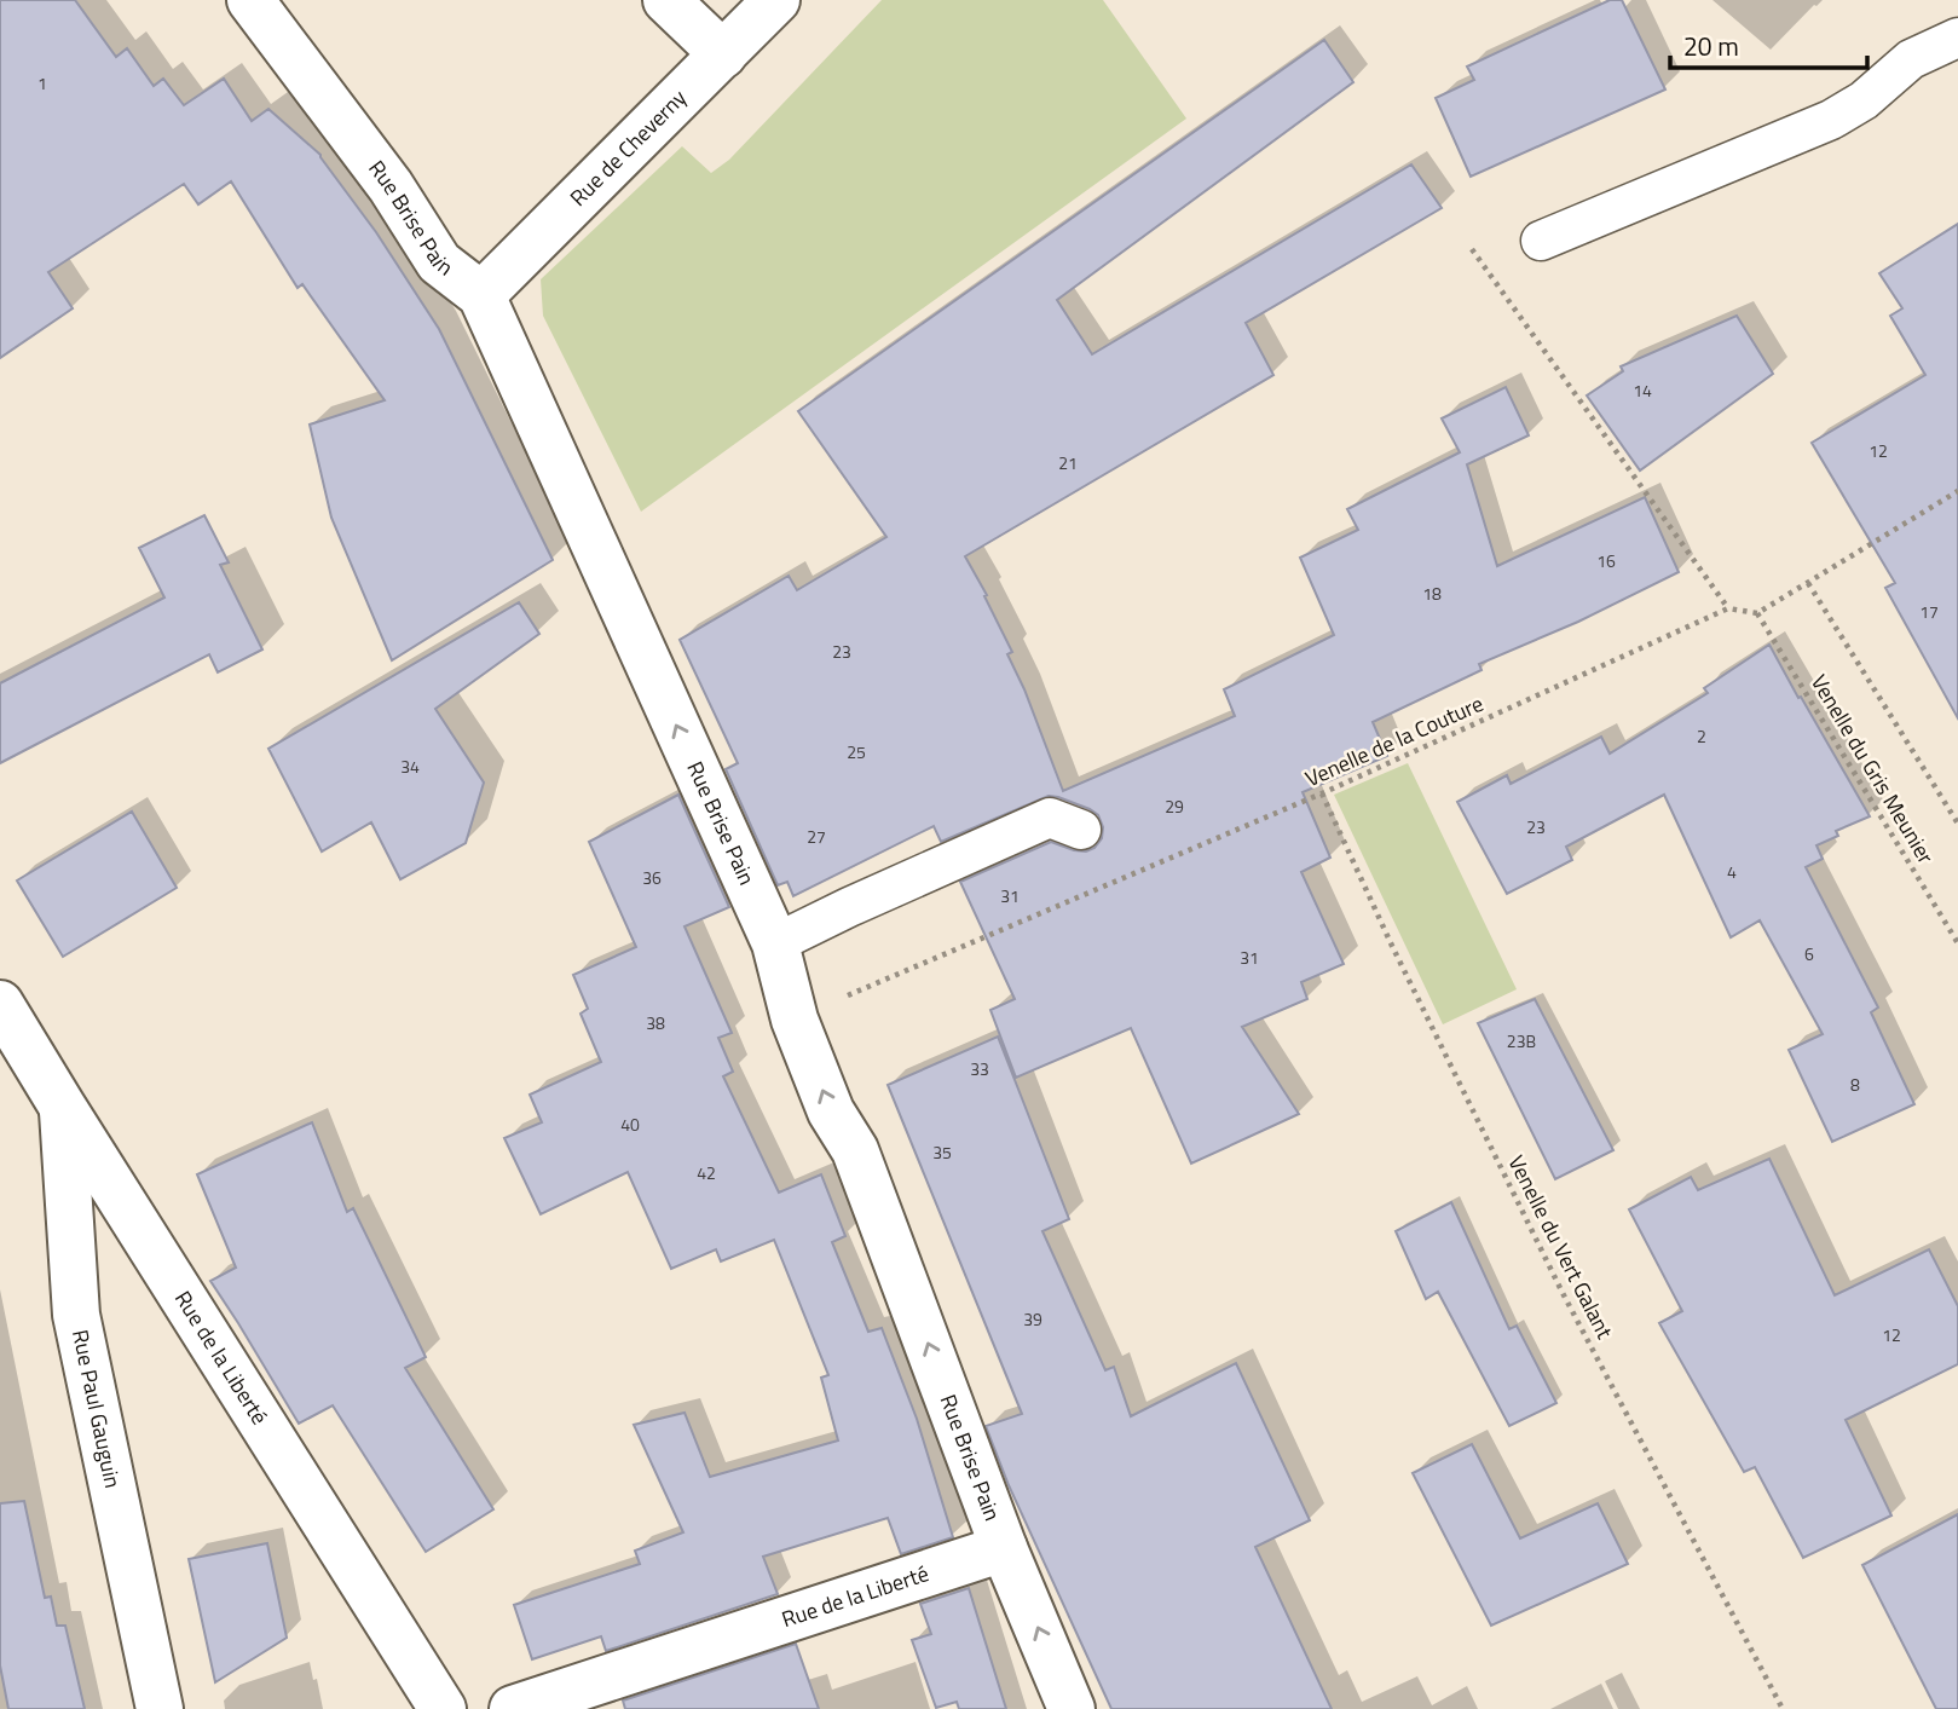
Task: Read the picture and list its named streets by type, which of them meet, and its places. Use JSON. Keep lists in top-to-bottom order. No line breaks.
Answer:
{"streets":{"street":["Rue de Cheverny","Rue Brise Pain","Rue de la Liberté","Rue Paul Gauguin"],"path":["Venelle de la Couture","Venelle du Gris Meunier","Venelle du Vert Galant"]},"crossings":[["Rue de Cheverny","Rue Brise Pain"],["Rue Brise Pain","Rue de la Liberté"],["Venelle de la Couture","Venelle du Vert Galant"],["Rue de la Liberté","Rue Paul Gauguin"]],"one_way":["Rue Brise Pain"],"house_numbers":["1","14","12","21","16","18","17","23","2","25","34","29","23","27","4","36","31","6","31","38","23B","33","8","40","35","42","39","12"],"scale_bar":"20 m"}
